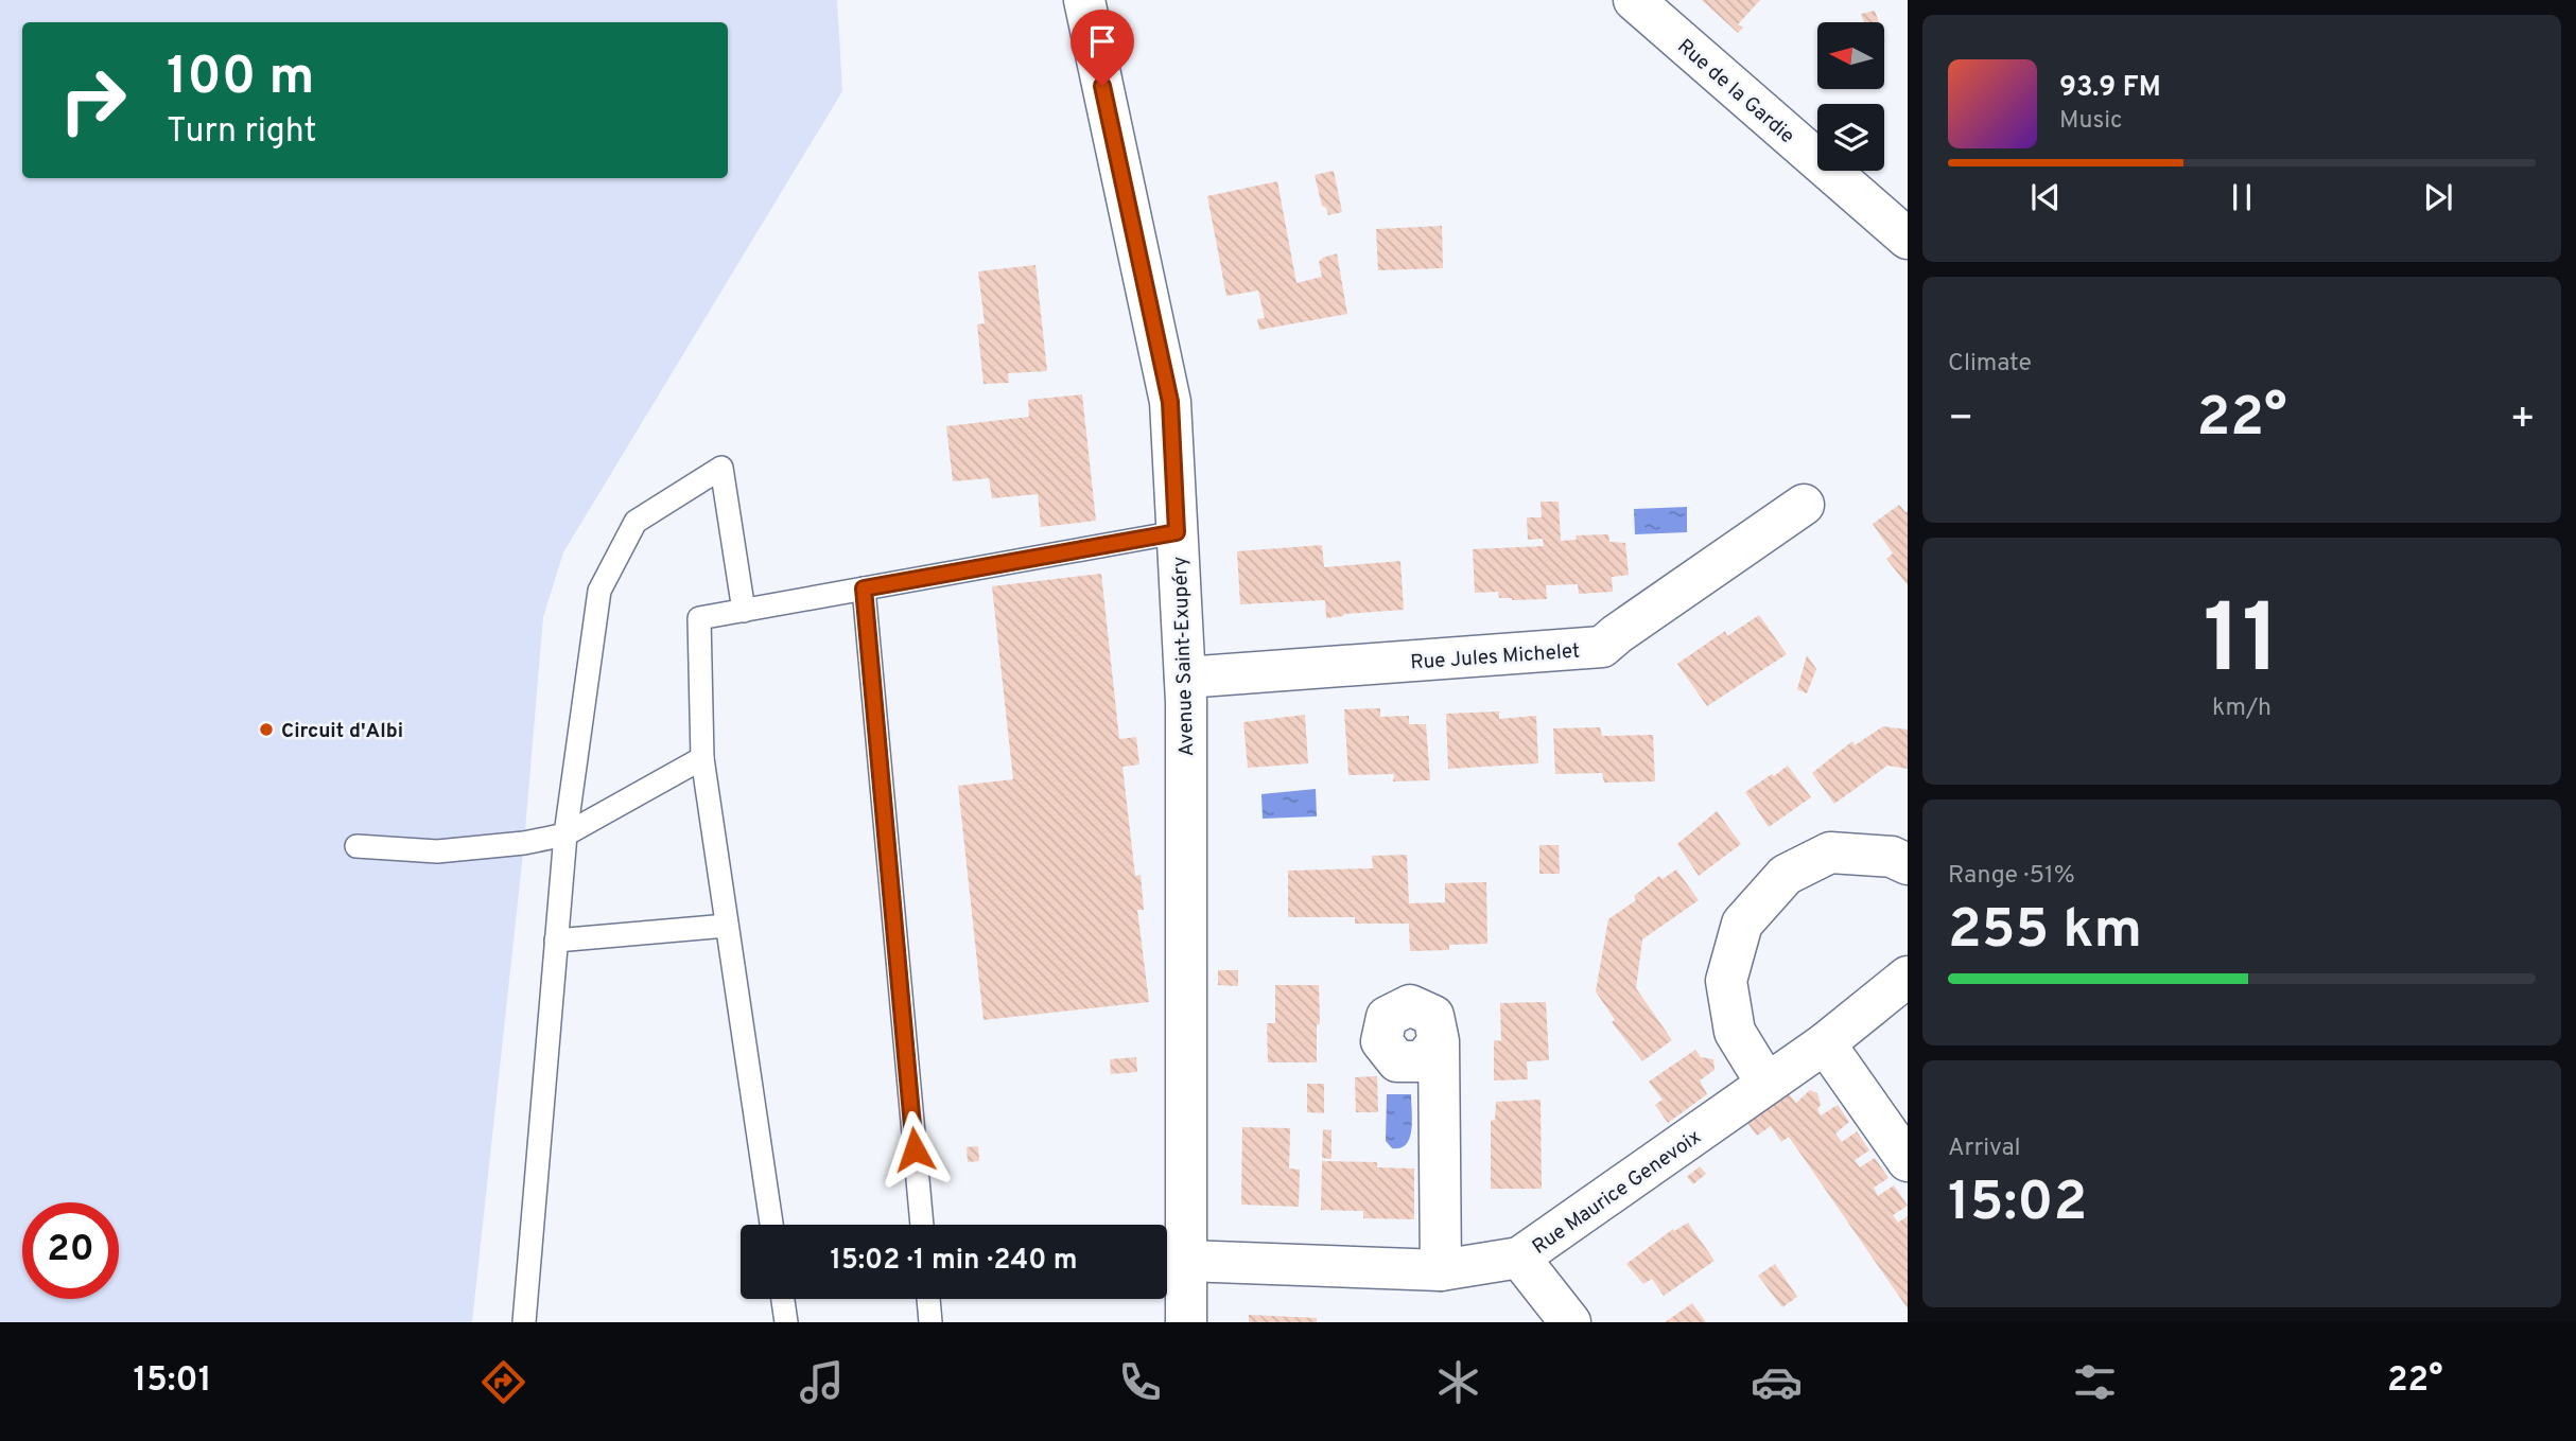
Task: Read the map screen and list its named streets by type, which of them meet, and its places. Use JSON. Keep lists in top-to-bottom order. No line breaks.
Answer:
{"streets":{"street":["Rue de la Gardie","Rue Jules Michelet","Avenue Saint-Exupéry","Rue Maurice Genevoix"]},"crossings":[["Rue Jules Michelet","Avenue Saint-Exupéry"],["Avenue Saint-Exupéry","Rue Maurice Genevoix"]],"places":["Circuit d'Albi"],"north":"left","page":{"turn":["100 m","Turn right"],"song":["93.9 FM","Music"],"tile":["Climate",["11","km/h"],["Range · 51%","255 km"],["Arrival","15:02"]],"heat":["−","22°","+"],"limit":"20","trip":"15:02 · 1 min · 240 m","tabs":["15:01","22°"]}}
